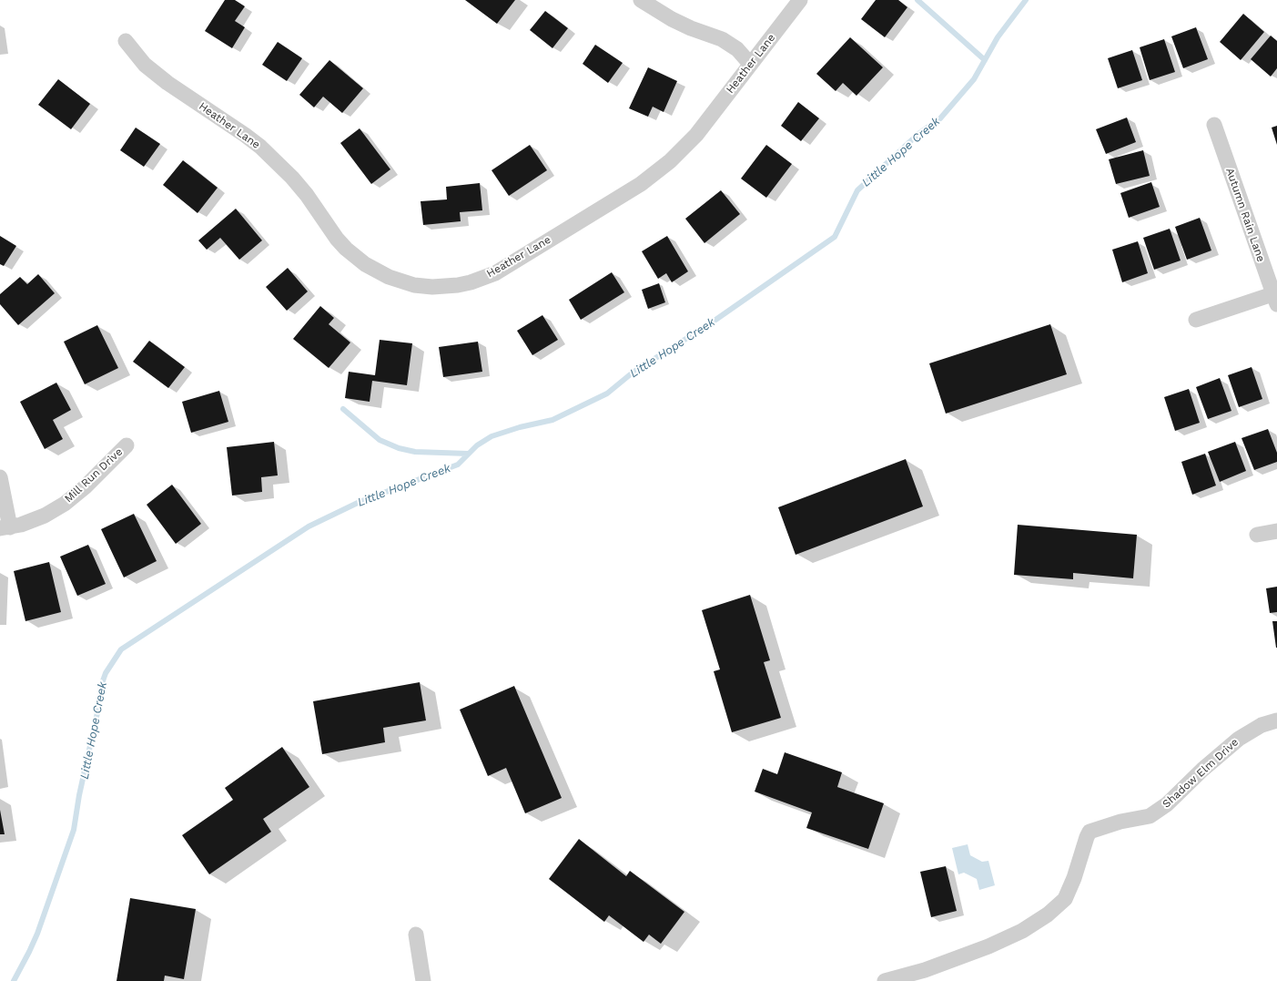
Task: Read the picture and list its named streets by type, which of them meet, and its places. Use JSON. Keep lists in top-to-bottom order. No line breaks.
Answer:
{"streets":{"street":["Heather Lane","Autumn Rain Lane","Mill Run Drive","Shadow Elm Drive"]},"water":["Little Hope Creek"]}
